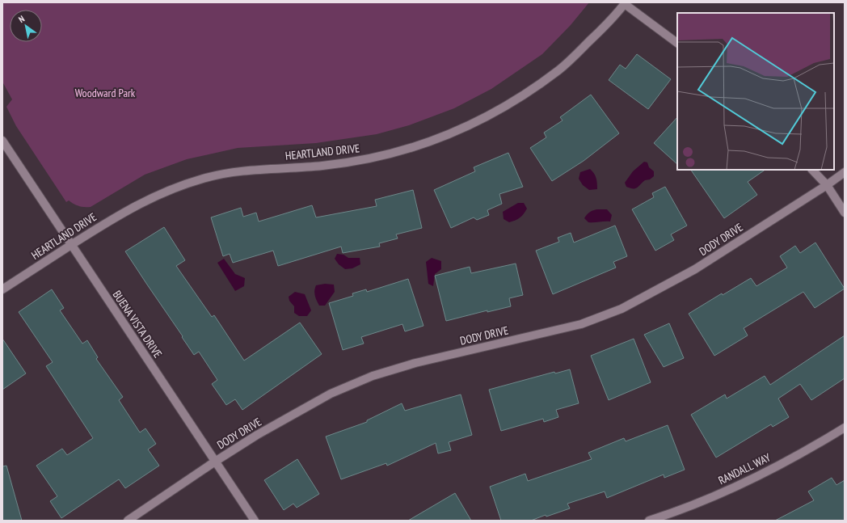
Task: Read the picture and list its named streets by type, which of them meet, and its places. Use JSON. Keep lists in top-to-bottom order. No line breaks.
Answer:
{"streets":{"street":["HEARTLAND DRIVE","DODY DRIVE","BUENA VISTA DRIVE","RANDALL WAY"]},"crossings":[["HEARTLAND DRIVE","BUENA VISTA DRIVE"],["DODY DRIVE","BUENA VISTA DRIVE"]],"parks":["Woodward Park"],"north":"top left"}
